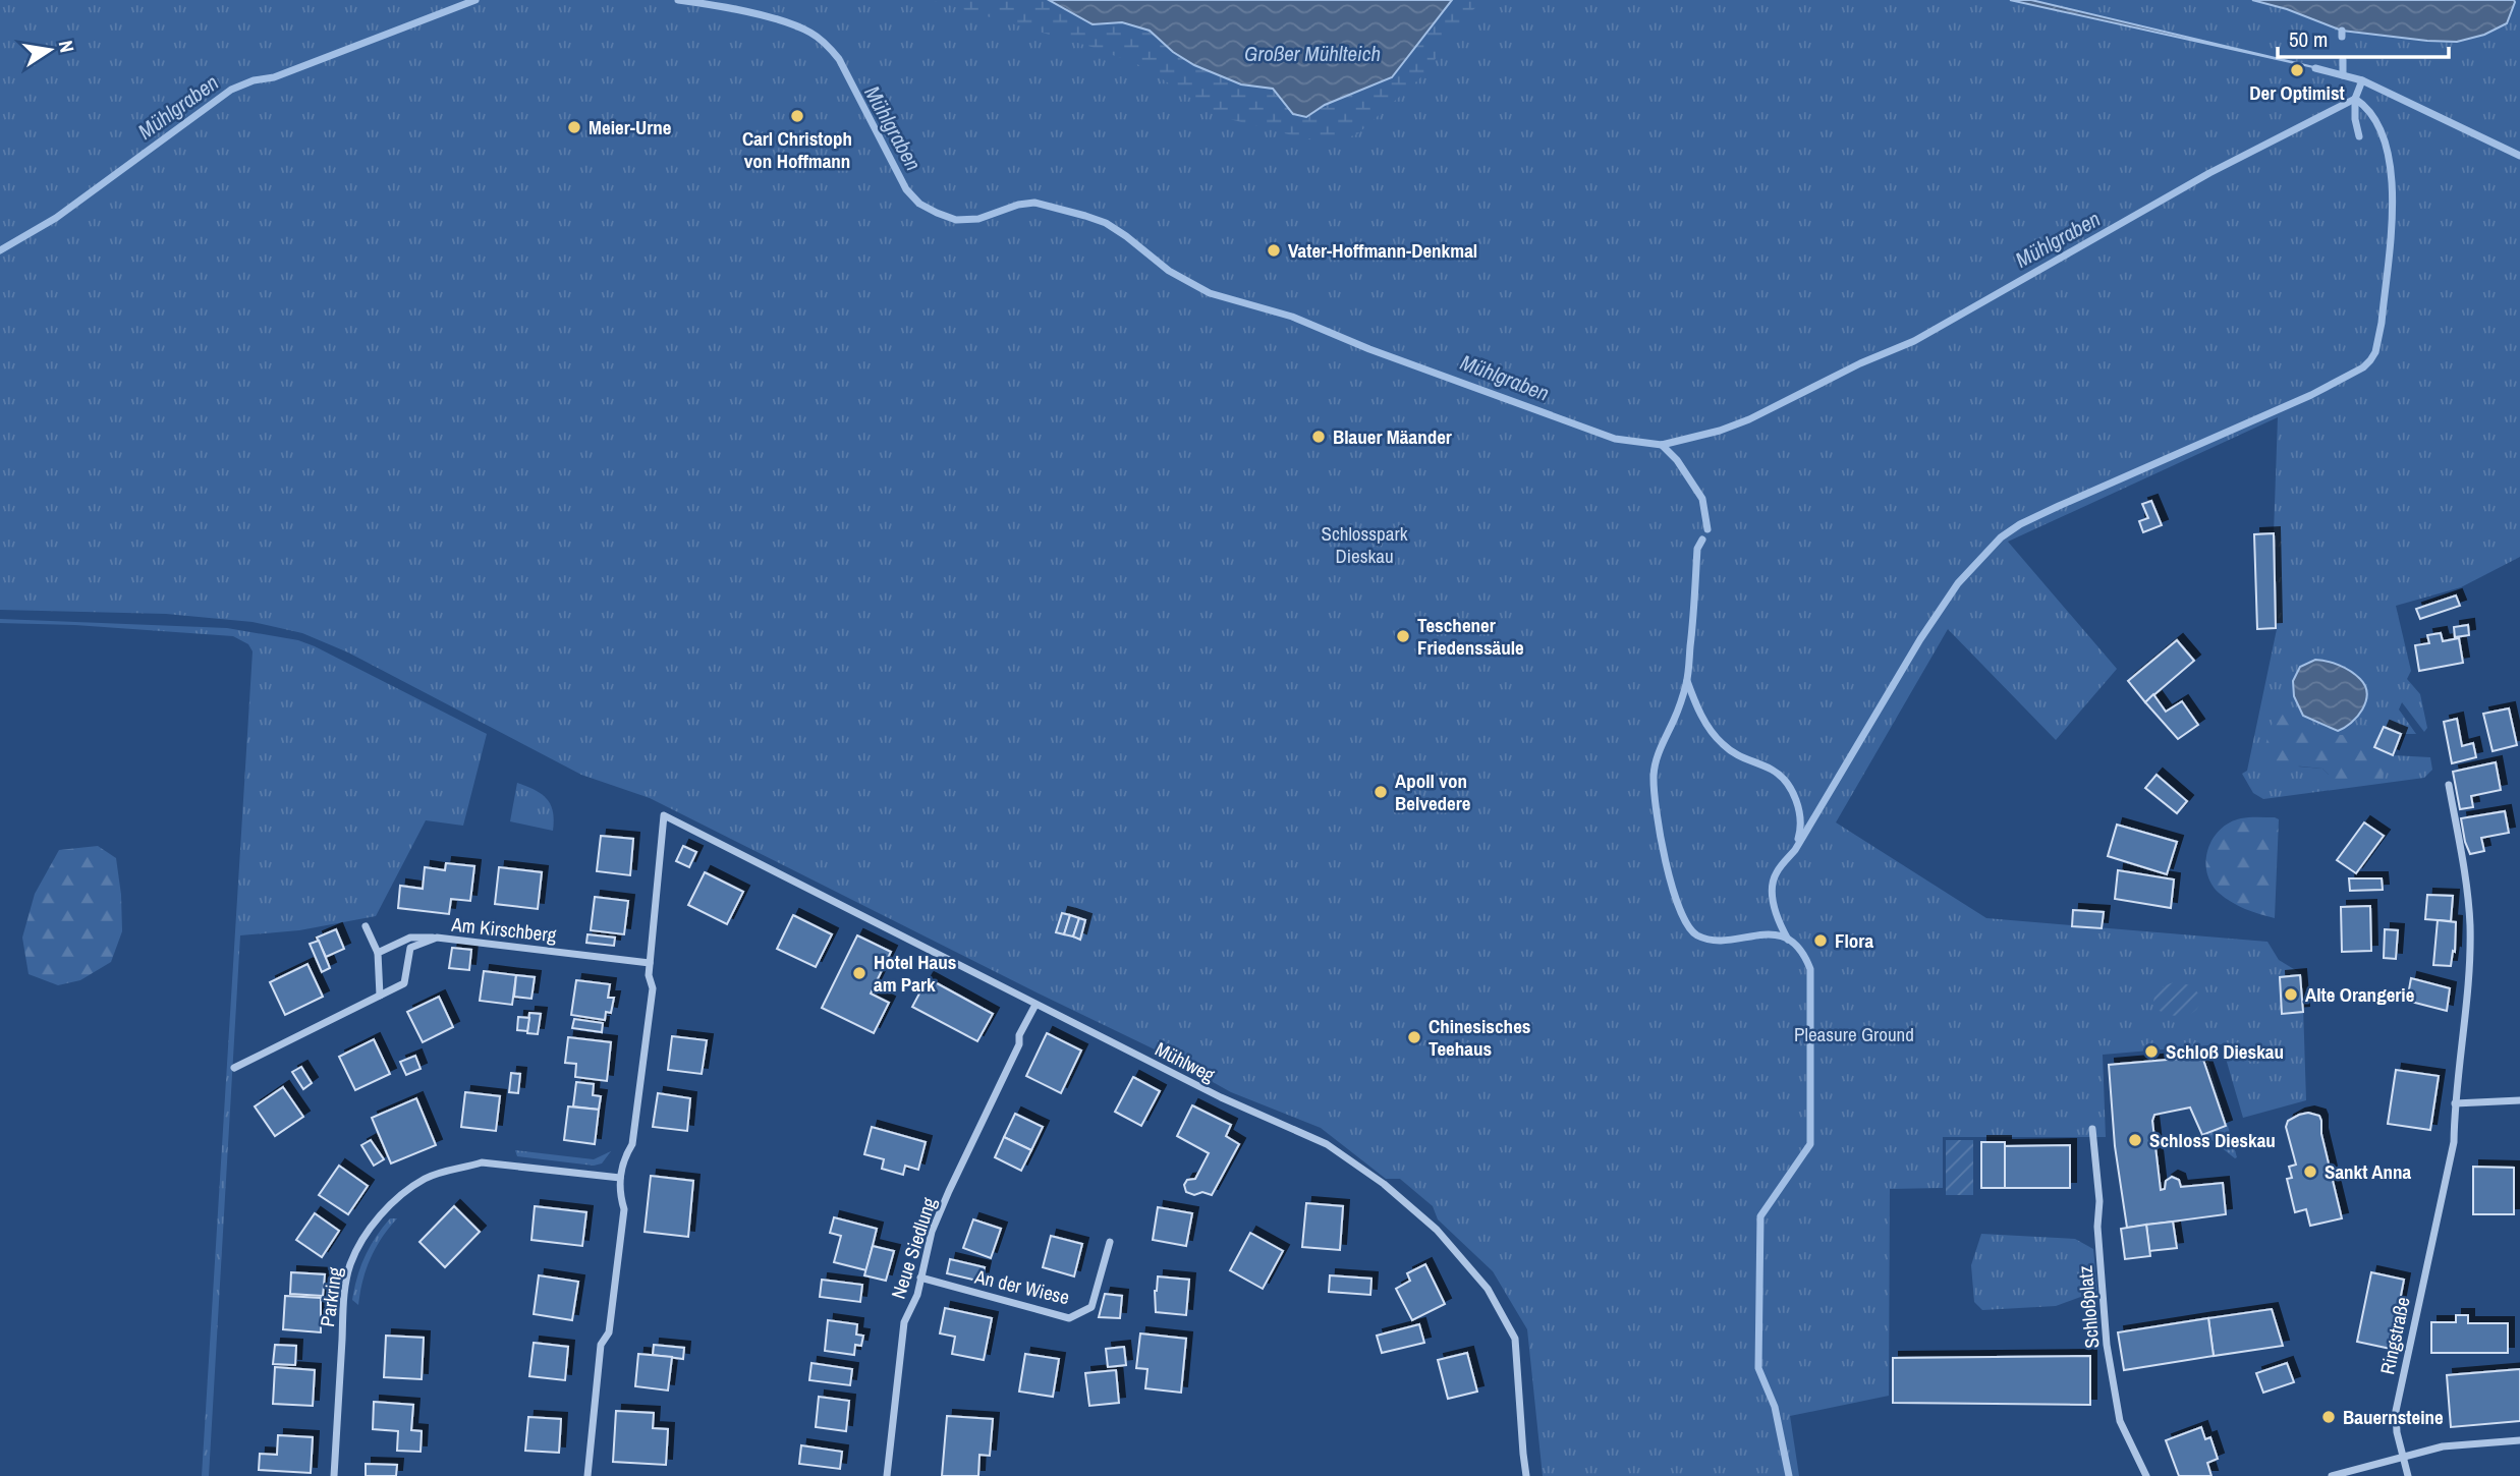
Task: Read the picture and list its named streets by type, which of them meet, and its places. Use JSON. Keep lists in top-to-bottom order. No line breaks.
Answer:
{"streets":{"street":["Am Kirschberg","Mühlweg","Neue Siedlung","An der Wiese","Parkring","Schloßplatz","Ringstraße"]},"crossings":[["Am Kirschberg","Mühlweg"],["Mühlweg","Neue Siedlung"],["Neue Siedlung","An der Wiese"]],"water":["Großer Mühlteich","Mühlgraben"],"parks":["Schlosspark Dieskau","Pleasure Ground"],"places":["Der Optimist","Carl Christoph von Hoffmann","Meier-Urne","Vater-Hoffmann-Denkmal","Blauer Mäander","Teschener Friedenssäule","Apoll von Belvedere","Flora","Hotel Haus am Park","Alte Orangerie","Chinesisches Teehaus","Schloß Dieskau","Schloss Dieskau","Sankt Anna","Bauernsteine"],"scale_bar":"50 m","north":"right"}
